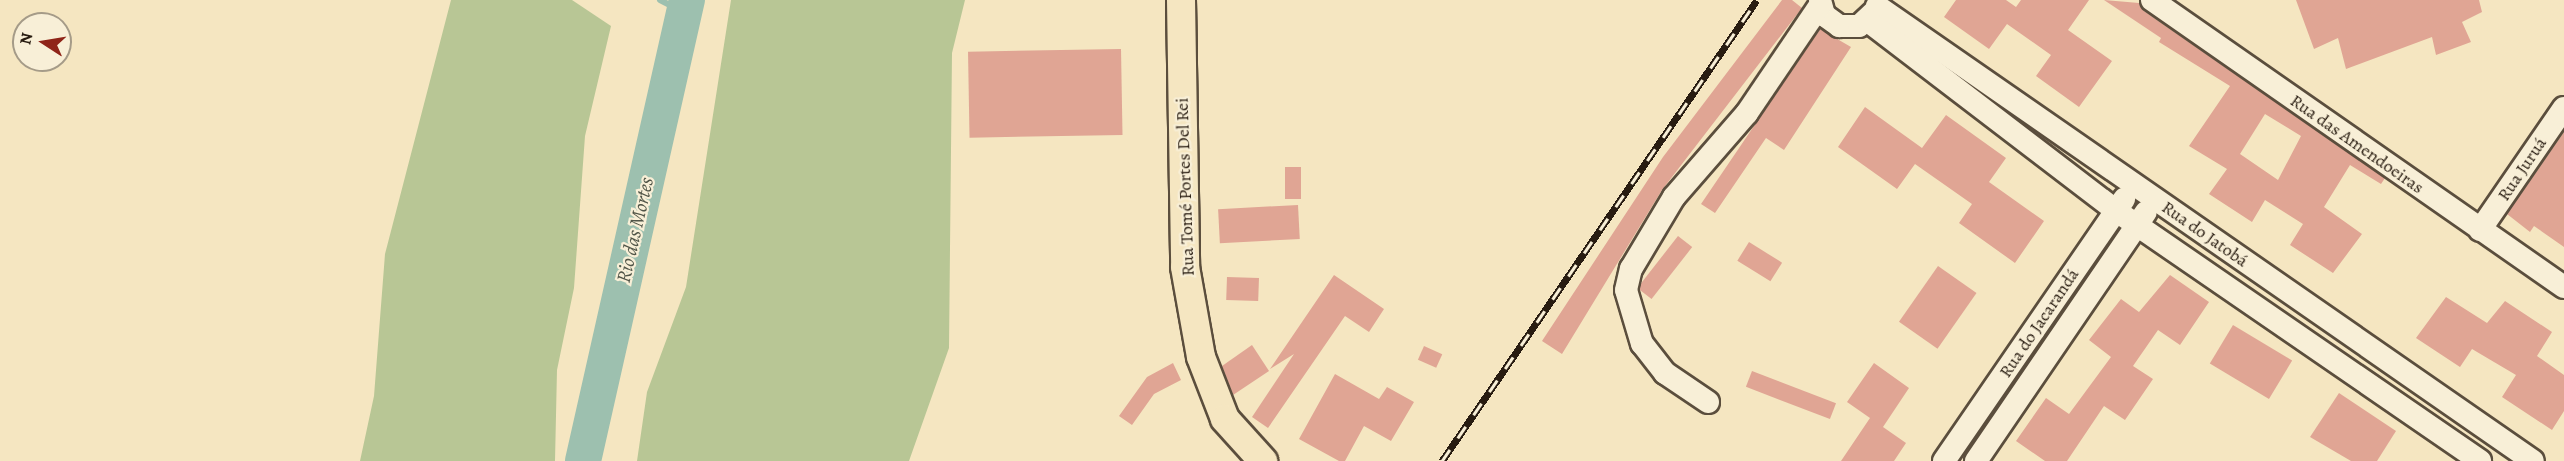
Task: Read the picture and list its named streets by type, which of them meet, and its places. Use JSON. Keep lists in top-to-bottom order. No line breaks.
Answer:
{"streets":{"main road":["Rua Tomé Portes Del Rei"],"street":["Rua das Amendoeiras","Rua Juruá","Rua do Jatobá","Rua do Jacarandá"]},"crossings":[["Rua das Amendoeiras","Rua Juruá"],["Rua do Jatobá","Rua do Jacarandá"]],"water":["Rio das Mortes"],"north":"left"}
